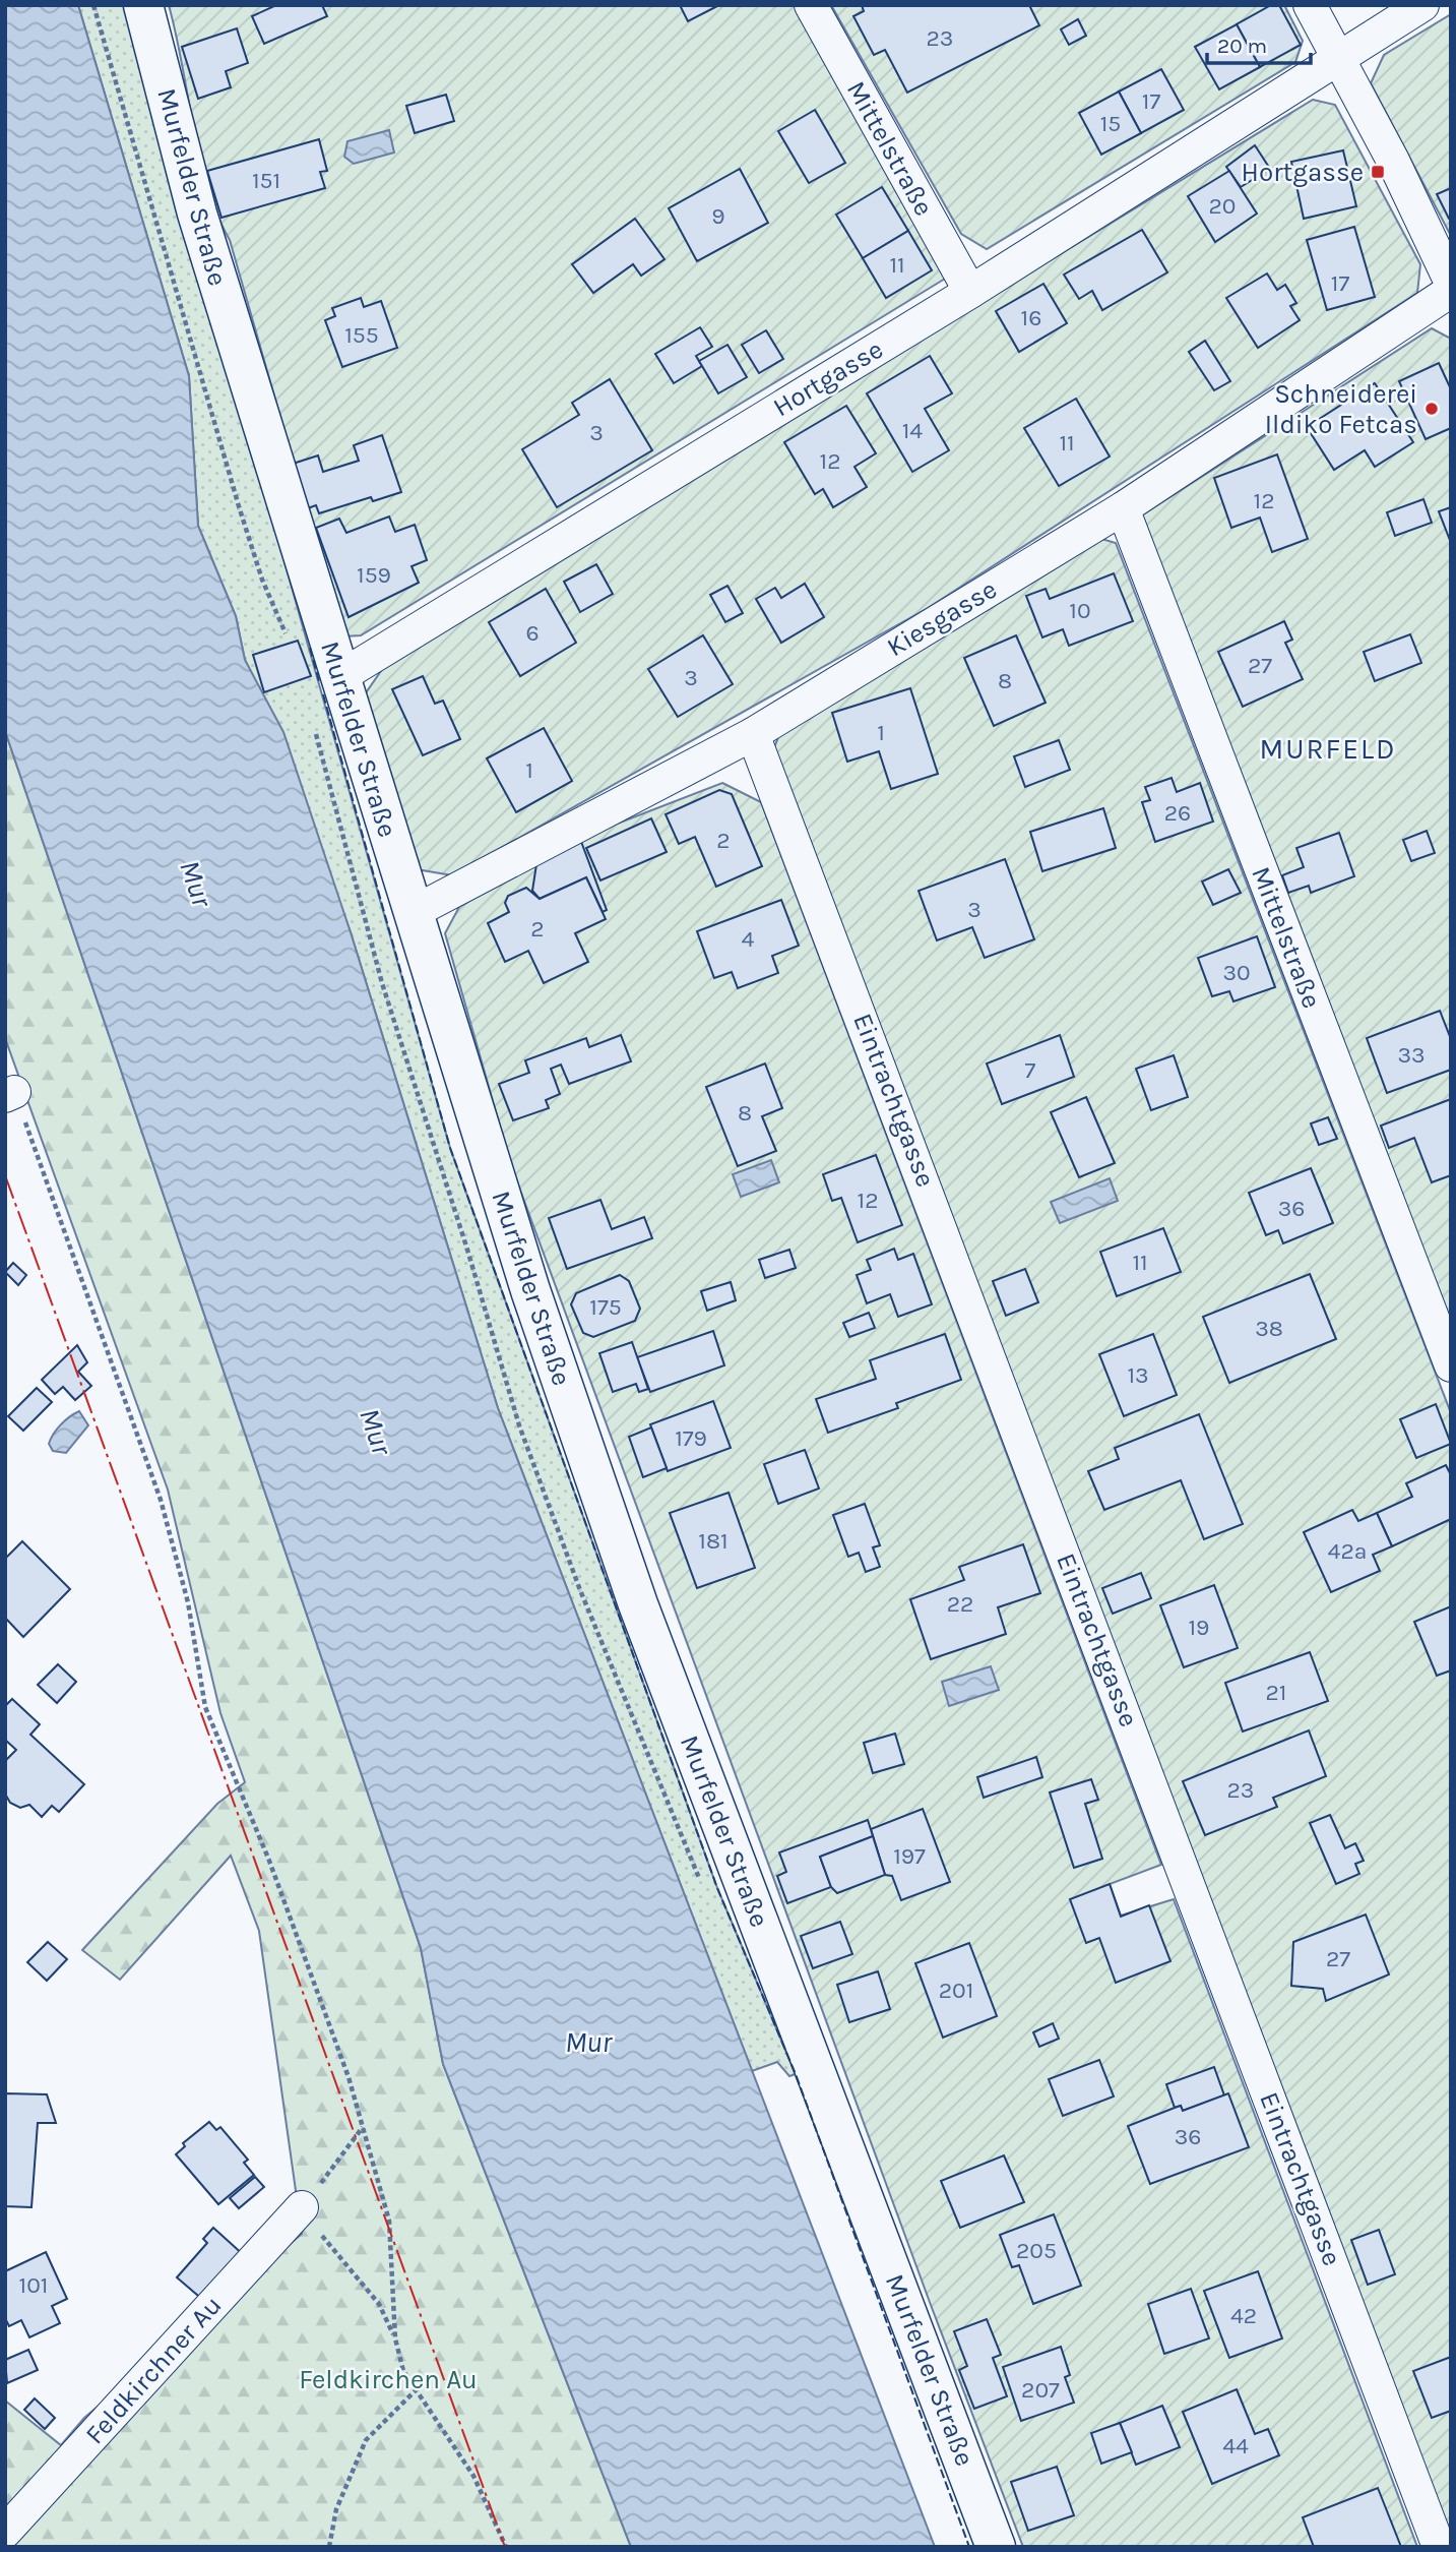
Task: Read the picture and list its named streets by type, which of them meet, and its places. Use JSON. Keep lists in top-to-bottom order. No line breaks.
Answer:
{"streets":{"street":["Mittelstraße","Murfelder Straße","Hortgasse","Kiesgasse","Eintrachtgasse","Feldkirchner Au"]},"crossings":[["Mittelstraße","Hortgasse"],["Mittelstraße","Kiesgasse"],["Murfelder Straße","Hortgasse"],["Murfelder Straße","Kiesgasse"],["Kiesgasse","Eintrachtgasse"]],"districts":["MURFELD"],"water":["Mur"],"parks":["Feldkirchen Au"],"places":{"transit":["Hortgasse"],"other":["Schneiderei Ildiko Fetcas"]},"house_numbers":["23","17","15","151","20","9","11","17","16","155","14","3","11","12","12","159","10","6","27","3","8","1","1","26","2","3","2","4","30","33","7","8","12","36","11","175","38","13","179","181","42a","22","19","21","23","197","27","201","36","205","101","42","207","44"],"scale_bar":"20 m"}
